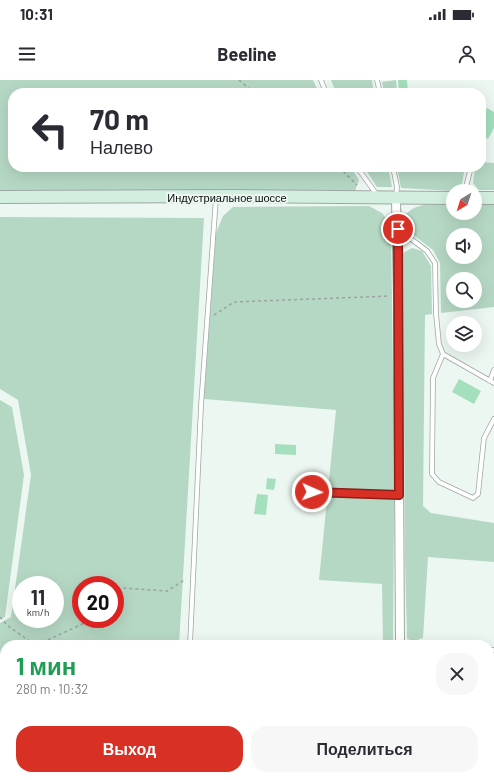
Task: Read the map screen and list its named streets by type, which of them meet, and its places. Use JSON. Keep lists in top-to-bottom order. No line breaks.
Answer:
{"streets":{"main road":["Индустриальное шоссе"]},"north":"bottom left","page":{"status":"10:31","header":"Beeline","turn":["70 m","Налево"],"speed":"11 km/h","limit":"20","heading":["1 мин","280 m · 10:32"],"buttons":["Выход","Поделиться"]}}
